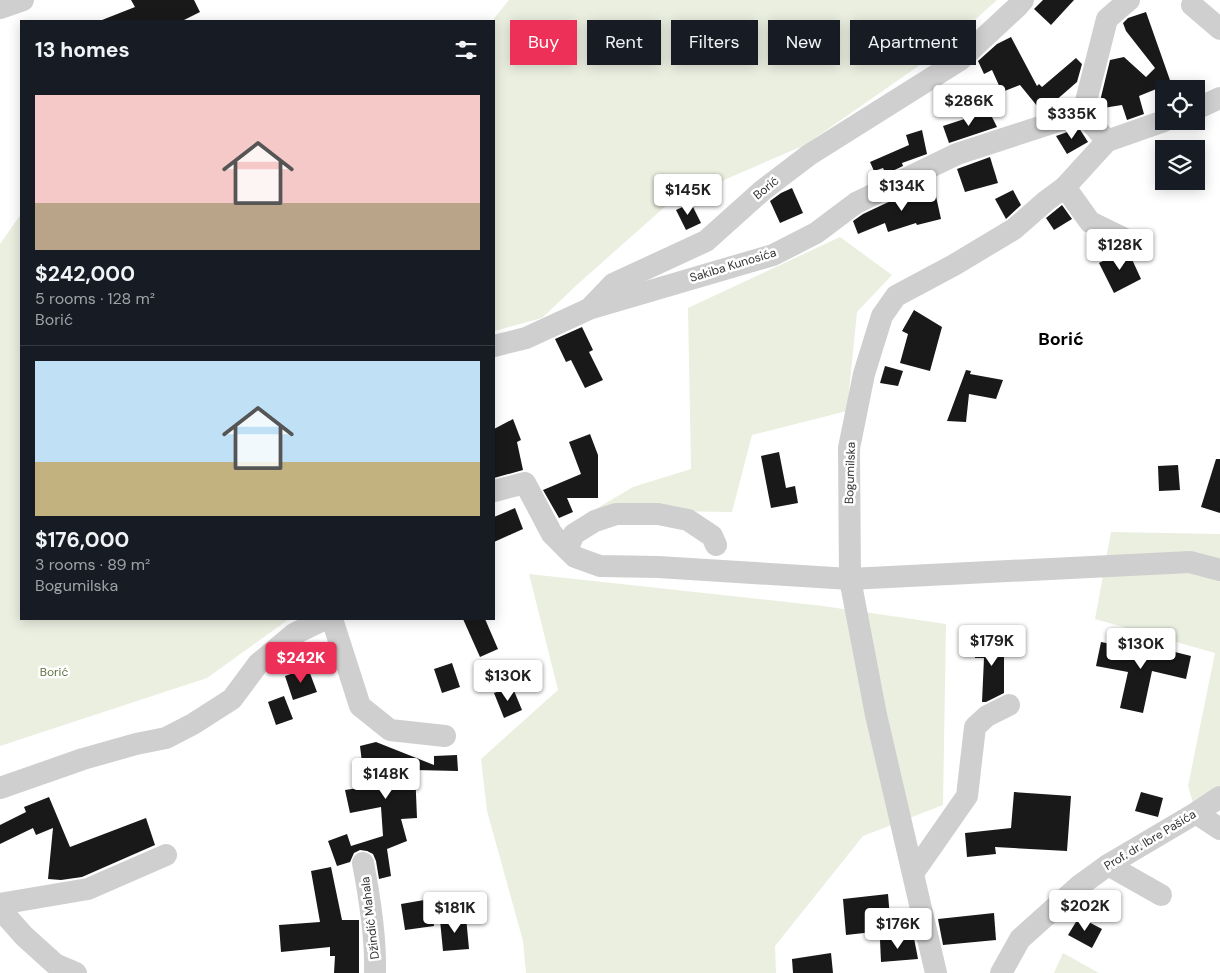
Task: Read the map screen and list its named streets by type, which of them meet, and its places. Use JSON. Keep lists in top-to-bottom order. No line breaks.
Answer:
{"streets":{"street":["Borić","Sakiba Kunosića","Bogumilska","Prof. dr. Ibre Pašića","Džindić Mahala"]},"crossings":[["Borić","Sakiba Kunosića"]],"districts":["Borić"],"parks":["Borić"],"page":{"chip":["Buy","Rent","Filters","New","Apartment"],"heading":"13 homes","list":[{"name":"$242,000","note":"5 rooms · 128 m² · Borić"},{"name":"$176,000","note":"3 rooms · 89 m² · Bogumilska"}],"price":["$286K","$335K","$134K","$145K","$128K","$179K","$130K","$242K","$130K","$148K","$202K","$181K","$176K"]}}
